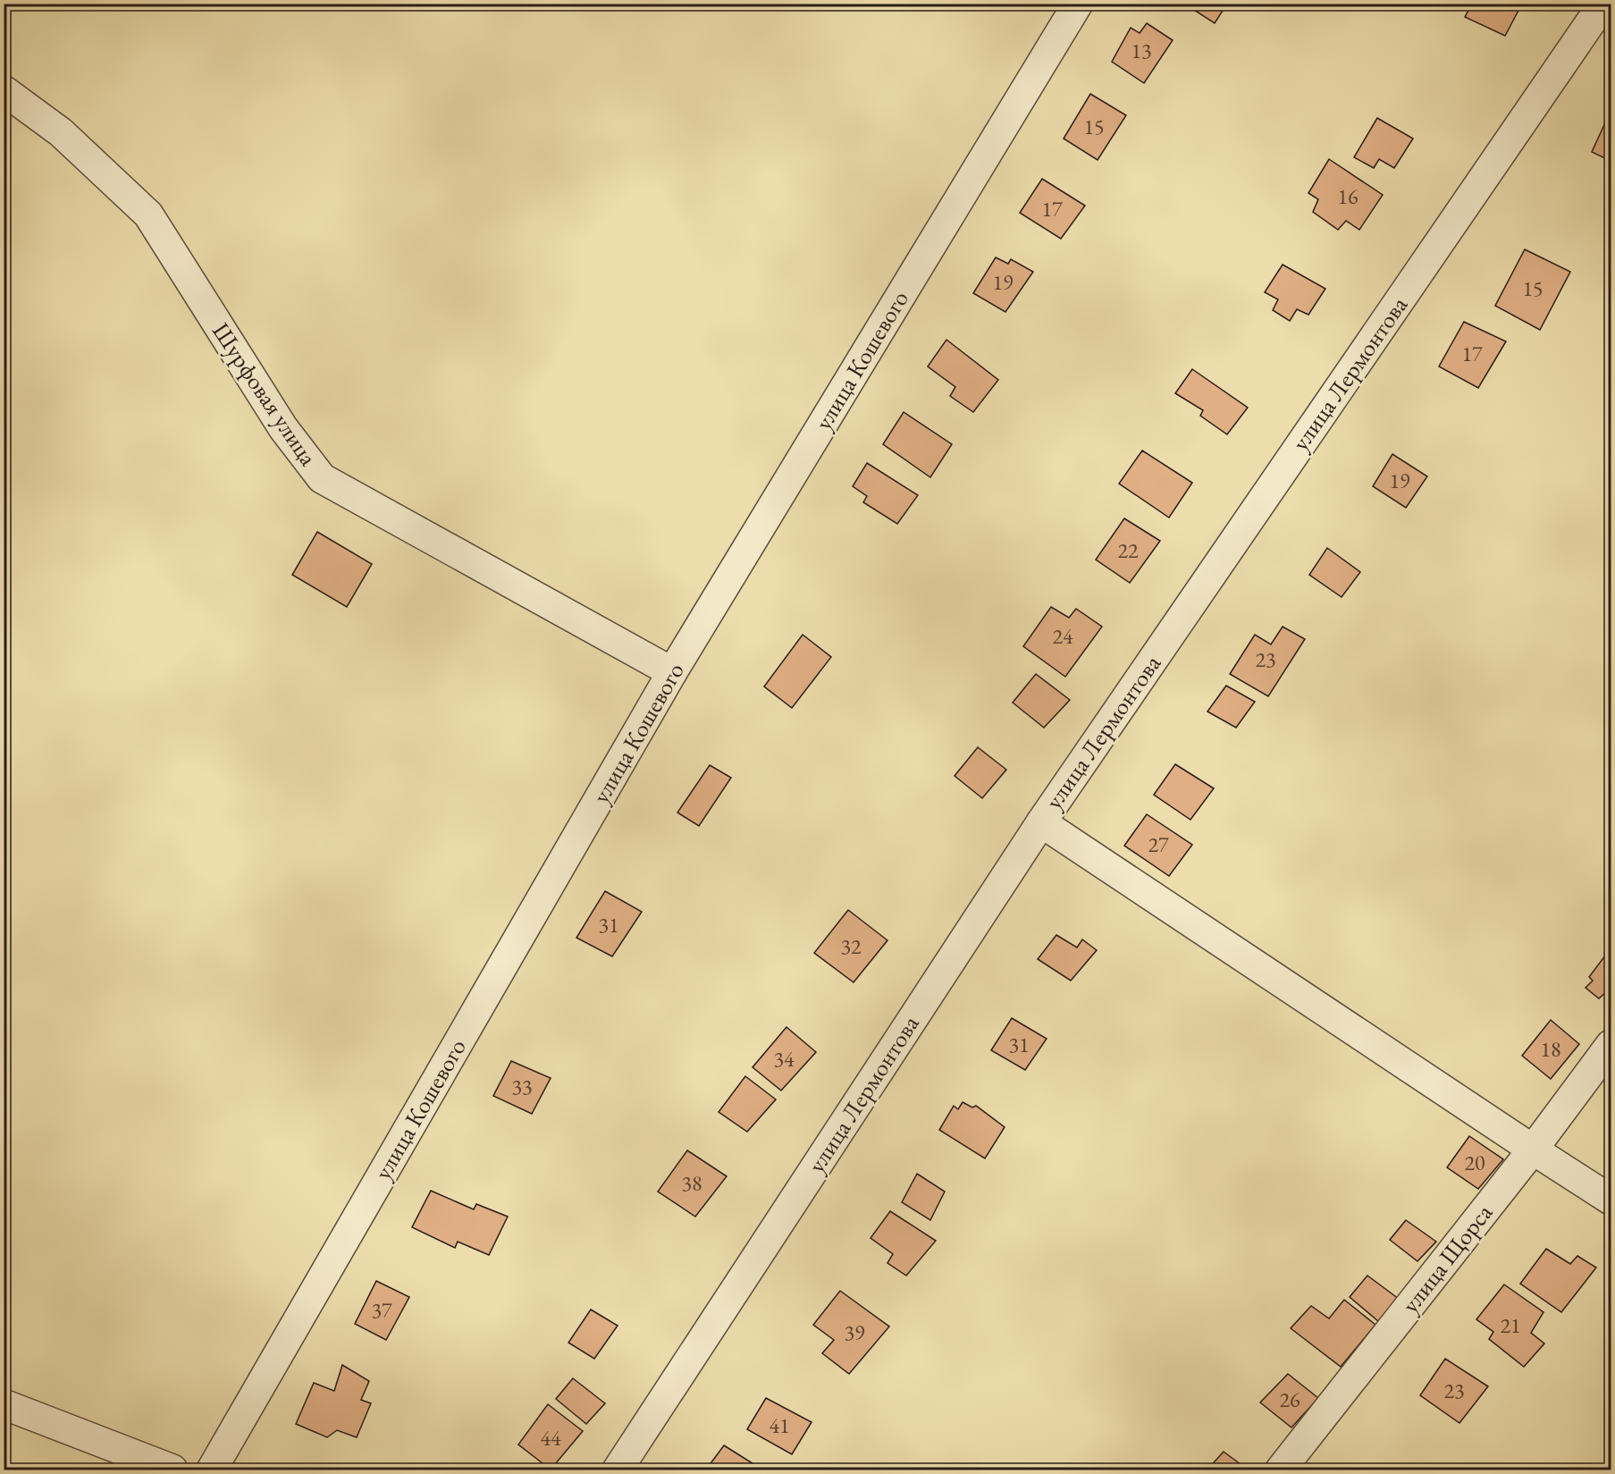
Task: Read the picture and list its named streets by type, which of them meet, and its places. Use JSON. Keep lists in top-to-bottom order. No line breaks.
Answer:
{"streets":{"street":["улица Кошевого","улица Лермонтова","Шурфовая улица","улица Щорса"]},"crossings":[["улица Кошевого","Шурфовая улица"]],"house_numbers":["13","15","16","17","19","15","17","19","22","24","23","27","31","32","31","18","34","33","20","38","37","21","39","23","26","41","44"]}
